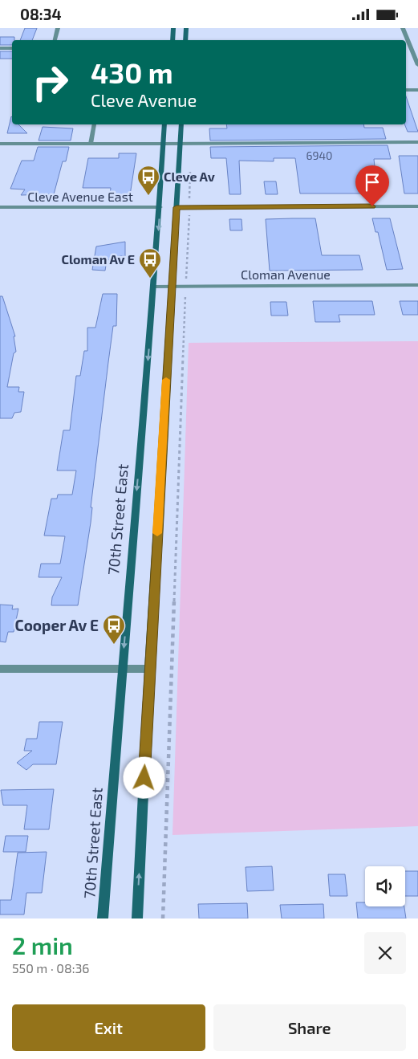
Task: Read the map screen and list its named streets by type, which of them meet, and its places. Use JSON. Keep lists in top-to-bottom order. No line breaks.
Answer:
{"streets":{"main road":["70th Street East"],"street":["Cleve Avenue East","Cloman Avenue"]},"crossings":[["Cleve Avenue East","70th Street East"],["Cloman Avenue","70th Street East"]],"places":{"bus stop":["Cleve Av","Cloman Av E","Cooper Av E"]},"house_numbers":["6940"],"page":{"status":"08:34","turn":["430 m","Cleve Avenue"],"heading":["2 min","550 m · 08:36"],"buttons":["Exit","Share"]}}
